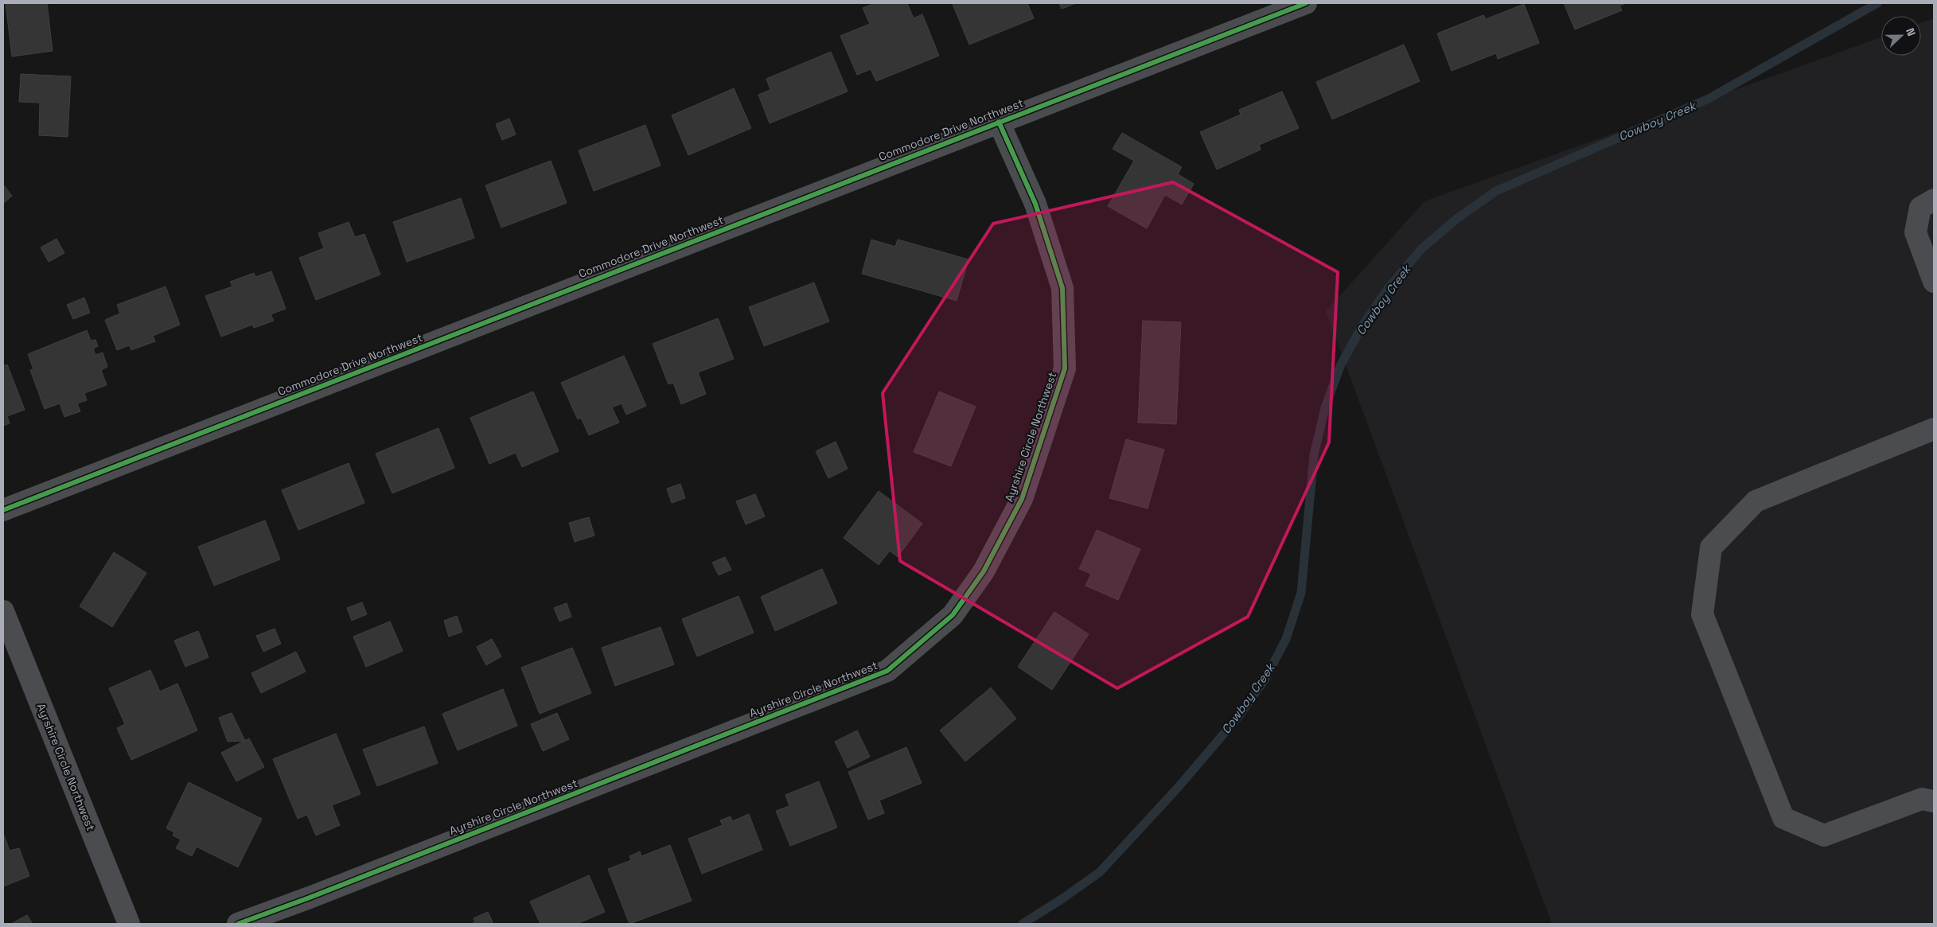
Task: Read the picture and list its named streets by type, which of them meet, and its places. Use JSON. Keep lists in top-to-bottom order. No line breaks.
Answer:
{"streets":{"street":["Commodore Drive Northwest","Ayrshire Circle Northwest"]},"crossings":[["Commodore Drive Northwest","Ayrshire Circle Northwest"]],"water":["Cowboy Creek"],"north":"right"}
